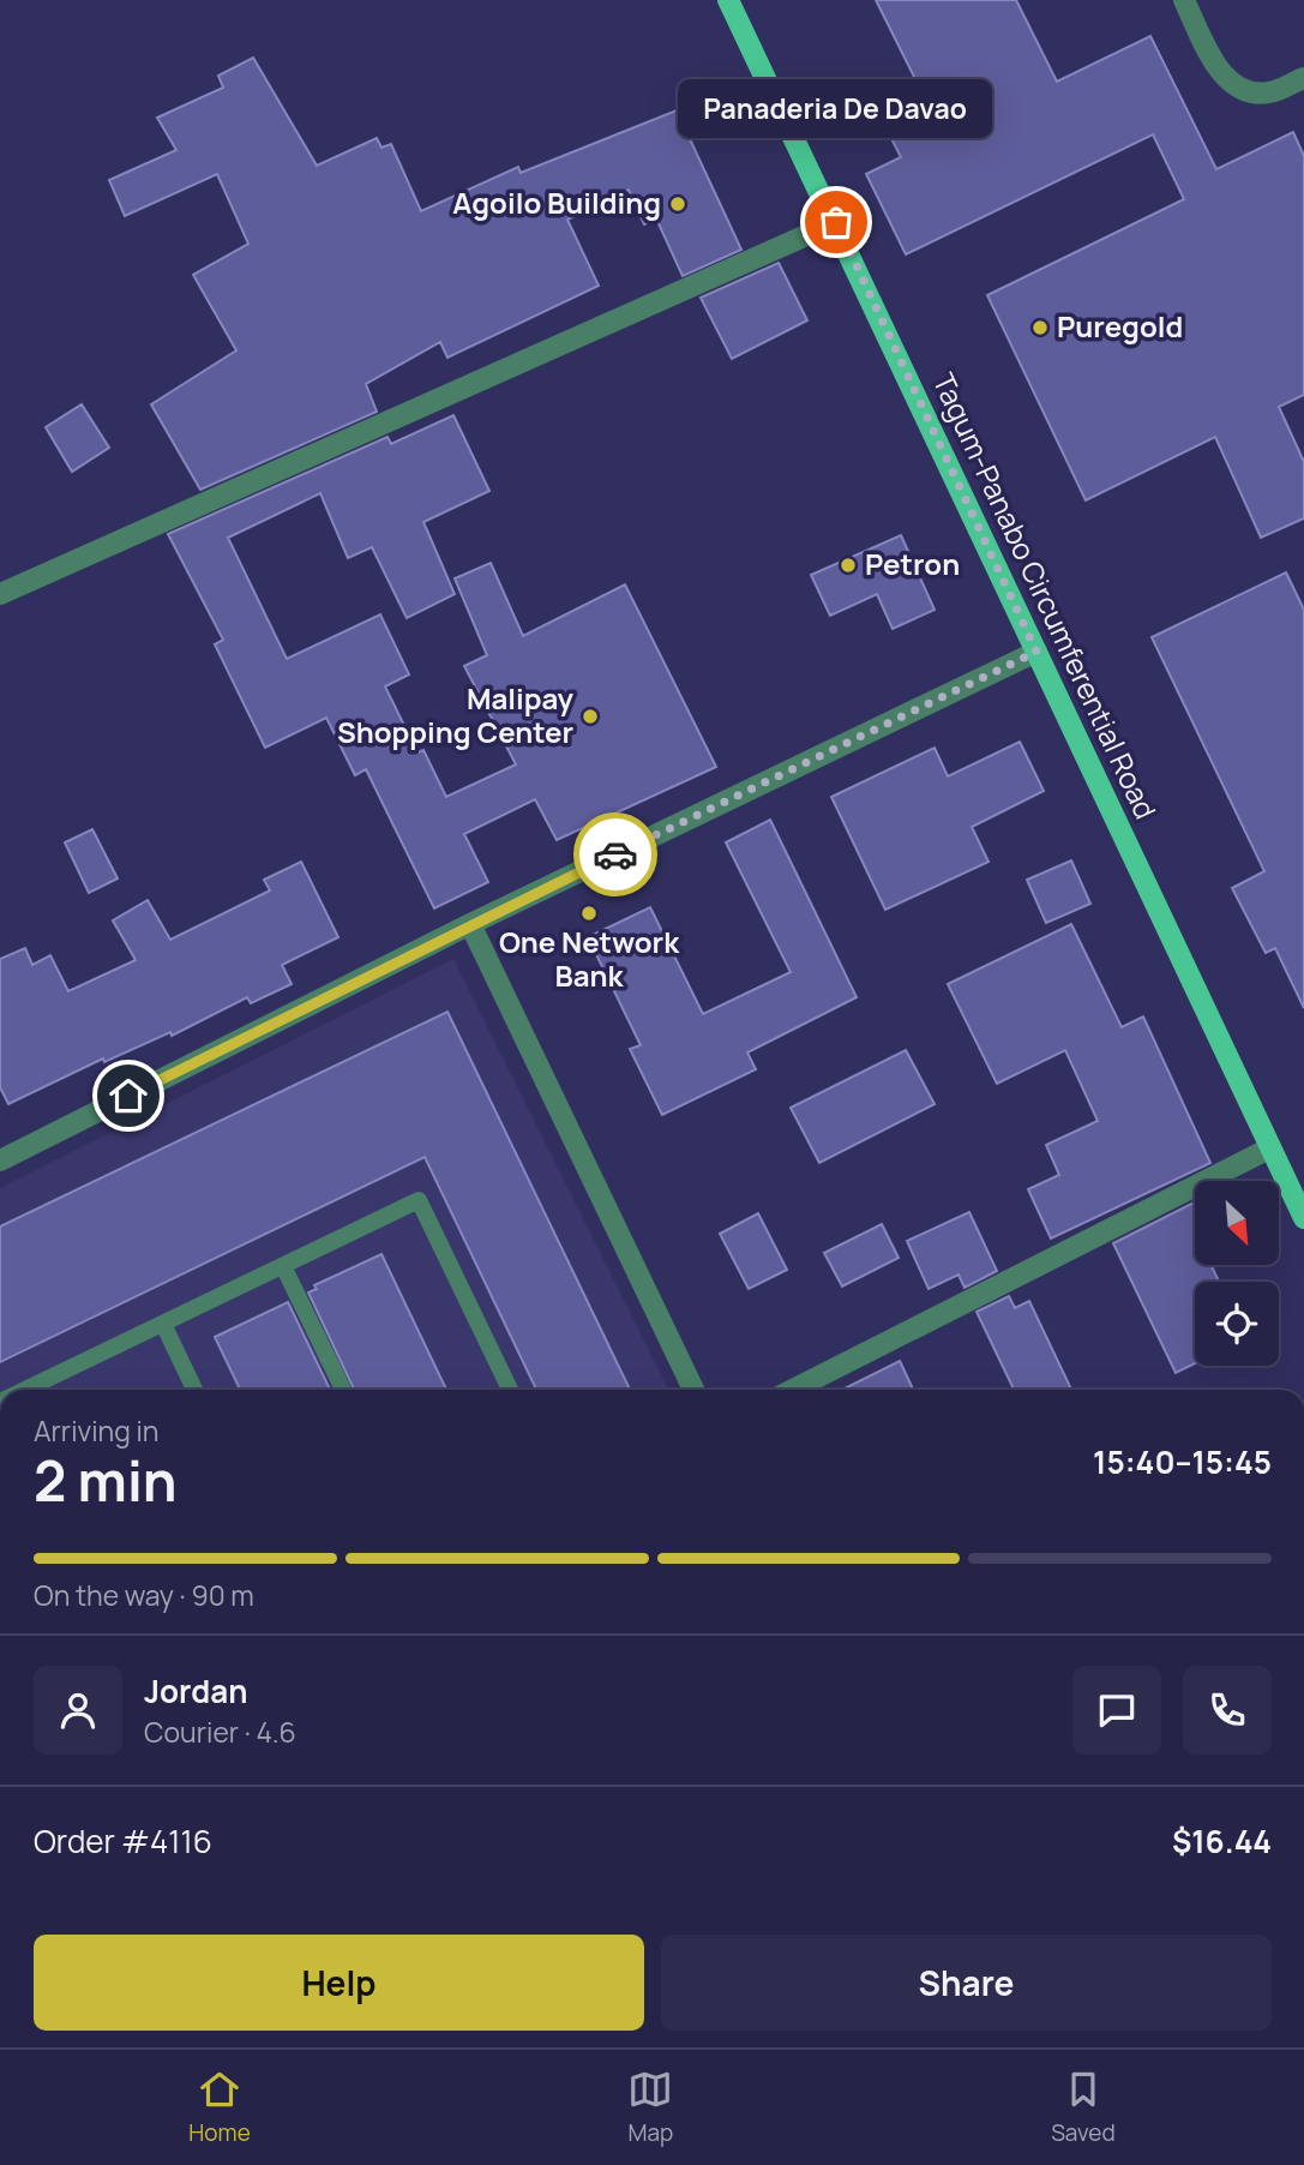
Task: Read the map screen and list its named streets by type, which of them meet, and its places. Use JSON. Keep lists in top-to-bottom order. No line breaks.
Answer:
{"streets":{"main road":["Tagum-Panabo Circumferential Road"]},"places":["Agoilo Building","Panaderia De Davao","Puregold","Petron","Malipay Shopping Center","One Network Bank"],"north":"bottom right","page":{"bubble":"Panaderia De Davao","heading":["2 min","Arriving in","15:40–15:45"],"panel":["Jordan","Courier · 4.6","Order #4116","$16.44"],"bar":"On the way · 90 m","buttons":["Help","Share"],"tabs":["Home","Map","Saved"]}}
